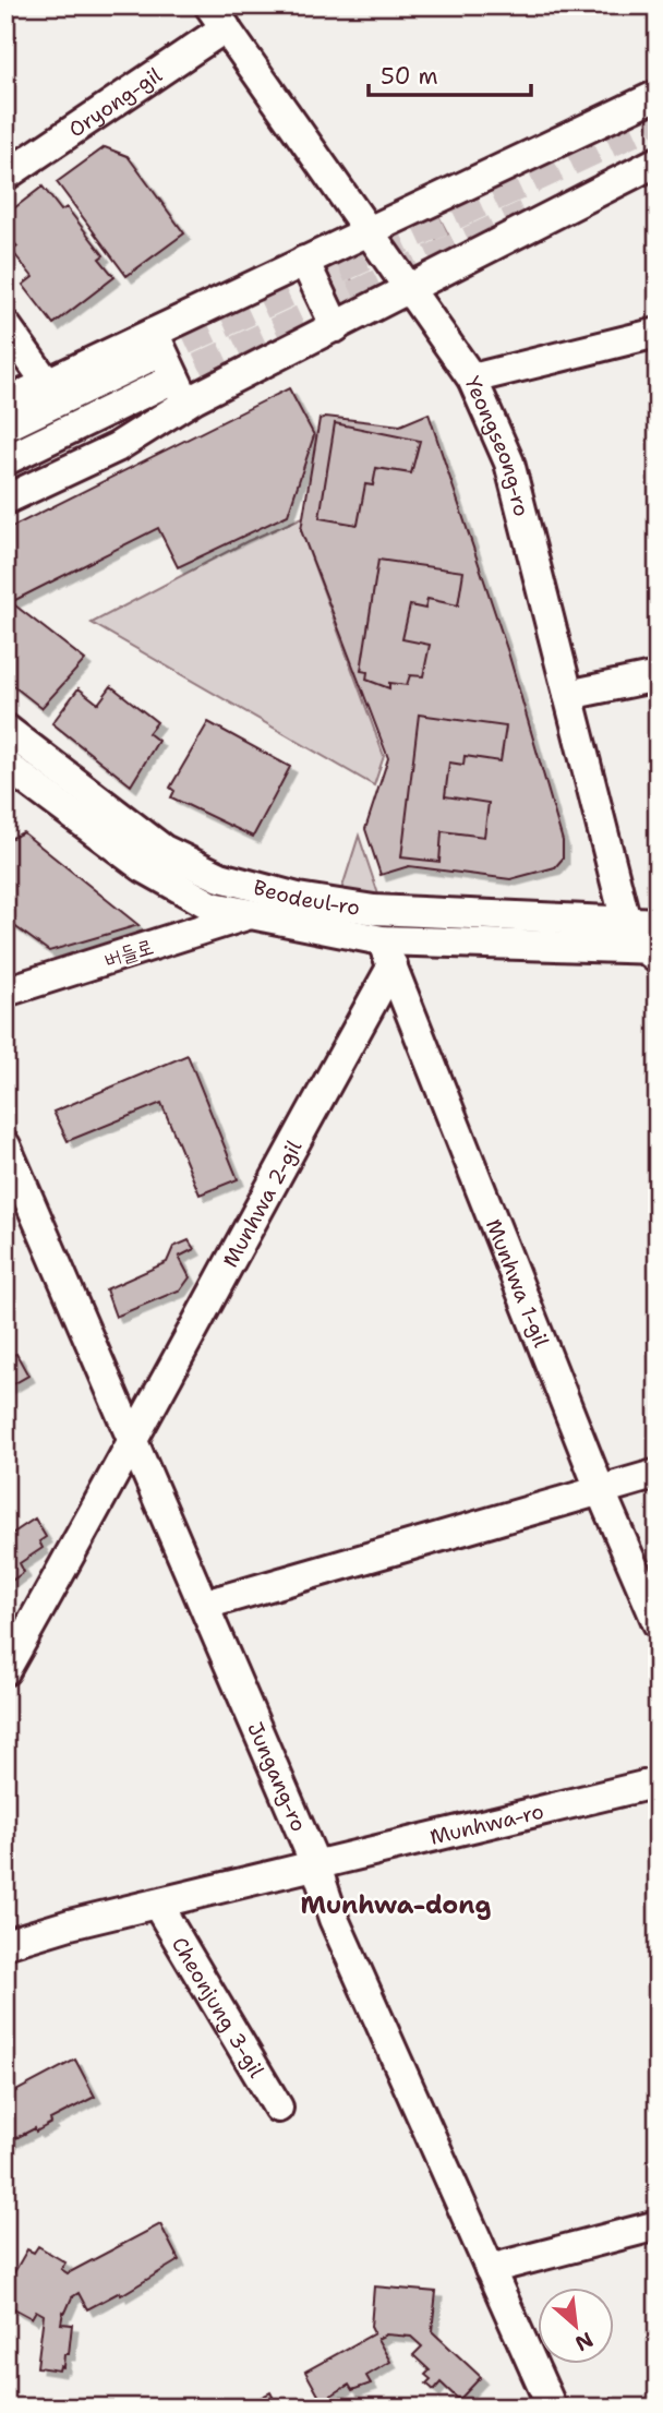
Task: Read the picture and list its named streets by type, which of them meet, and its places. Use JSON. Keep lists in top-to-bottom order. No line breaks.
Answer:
{"streets":{"street":["Oryong-gil","Yeongseong-ro","Beodeul-ro","버들로","Munhwa 2-gil","Munhwa 1-gil","Jungang-ro","Munhwa-ro","Cheonjung 3-gil"]},"crossings":[["Oryong-gil","Yeongseong-ro"],["Yeongseong-ro","Beodeul-ro"],["Beodeul-ro","버들로"],["Beodeul-ro","Munhwa 2-gil"],["Beodeul-ro","Munhwa 1-gil"],["Munhwa 2-gil","Munhwa 1-gil"],["Munhwa 2-gil","Jungang-ro"],["Jungang-ro","Munhwa-ro"]],"districts":["Munhwa-dong"],"scale_bar":"50 m","north":"bottom right"}
